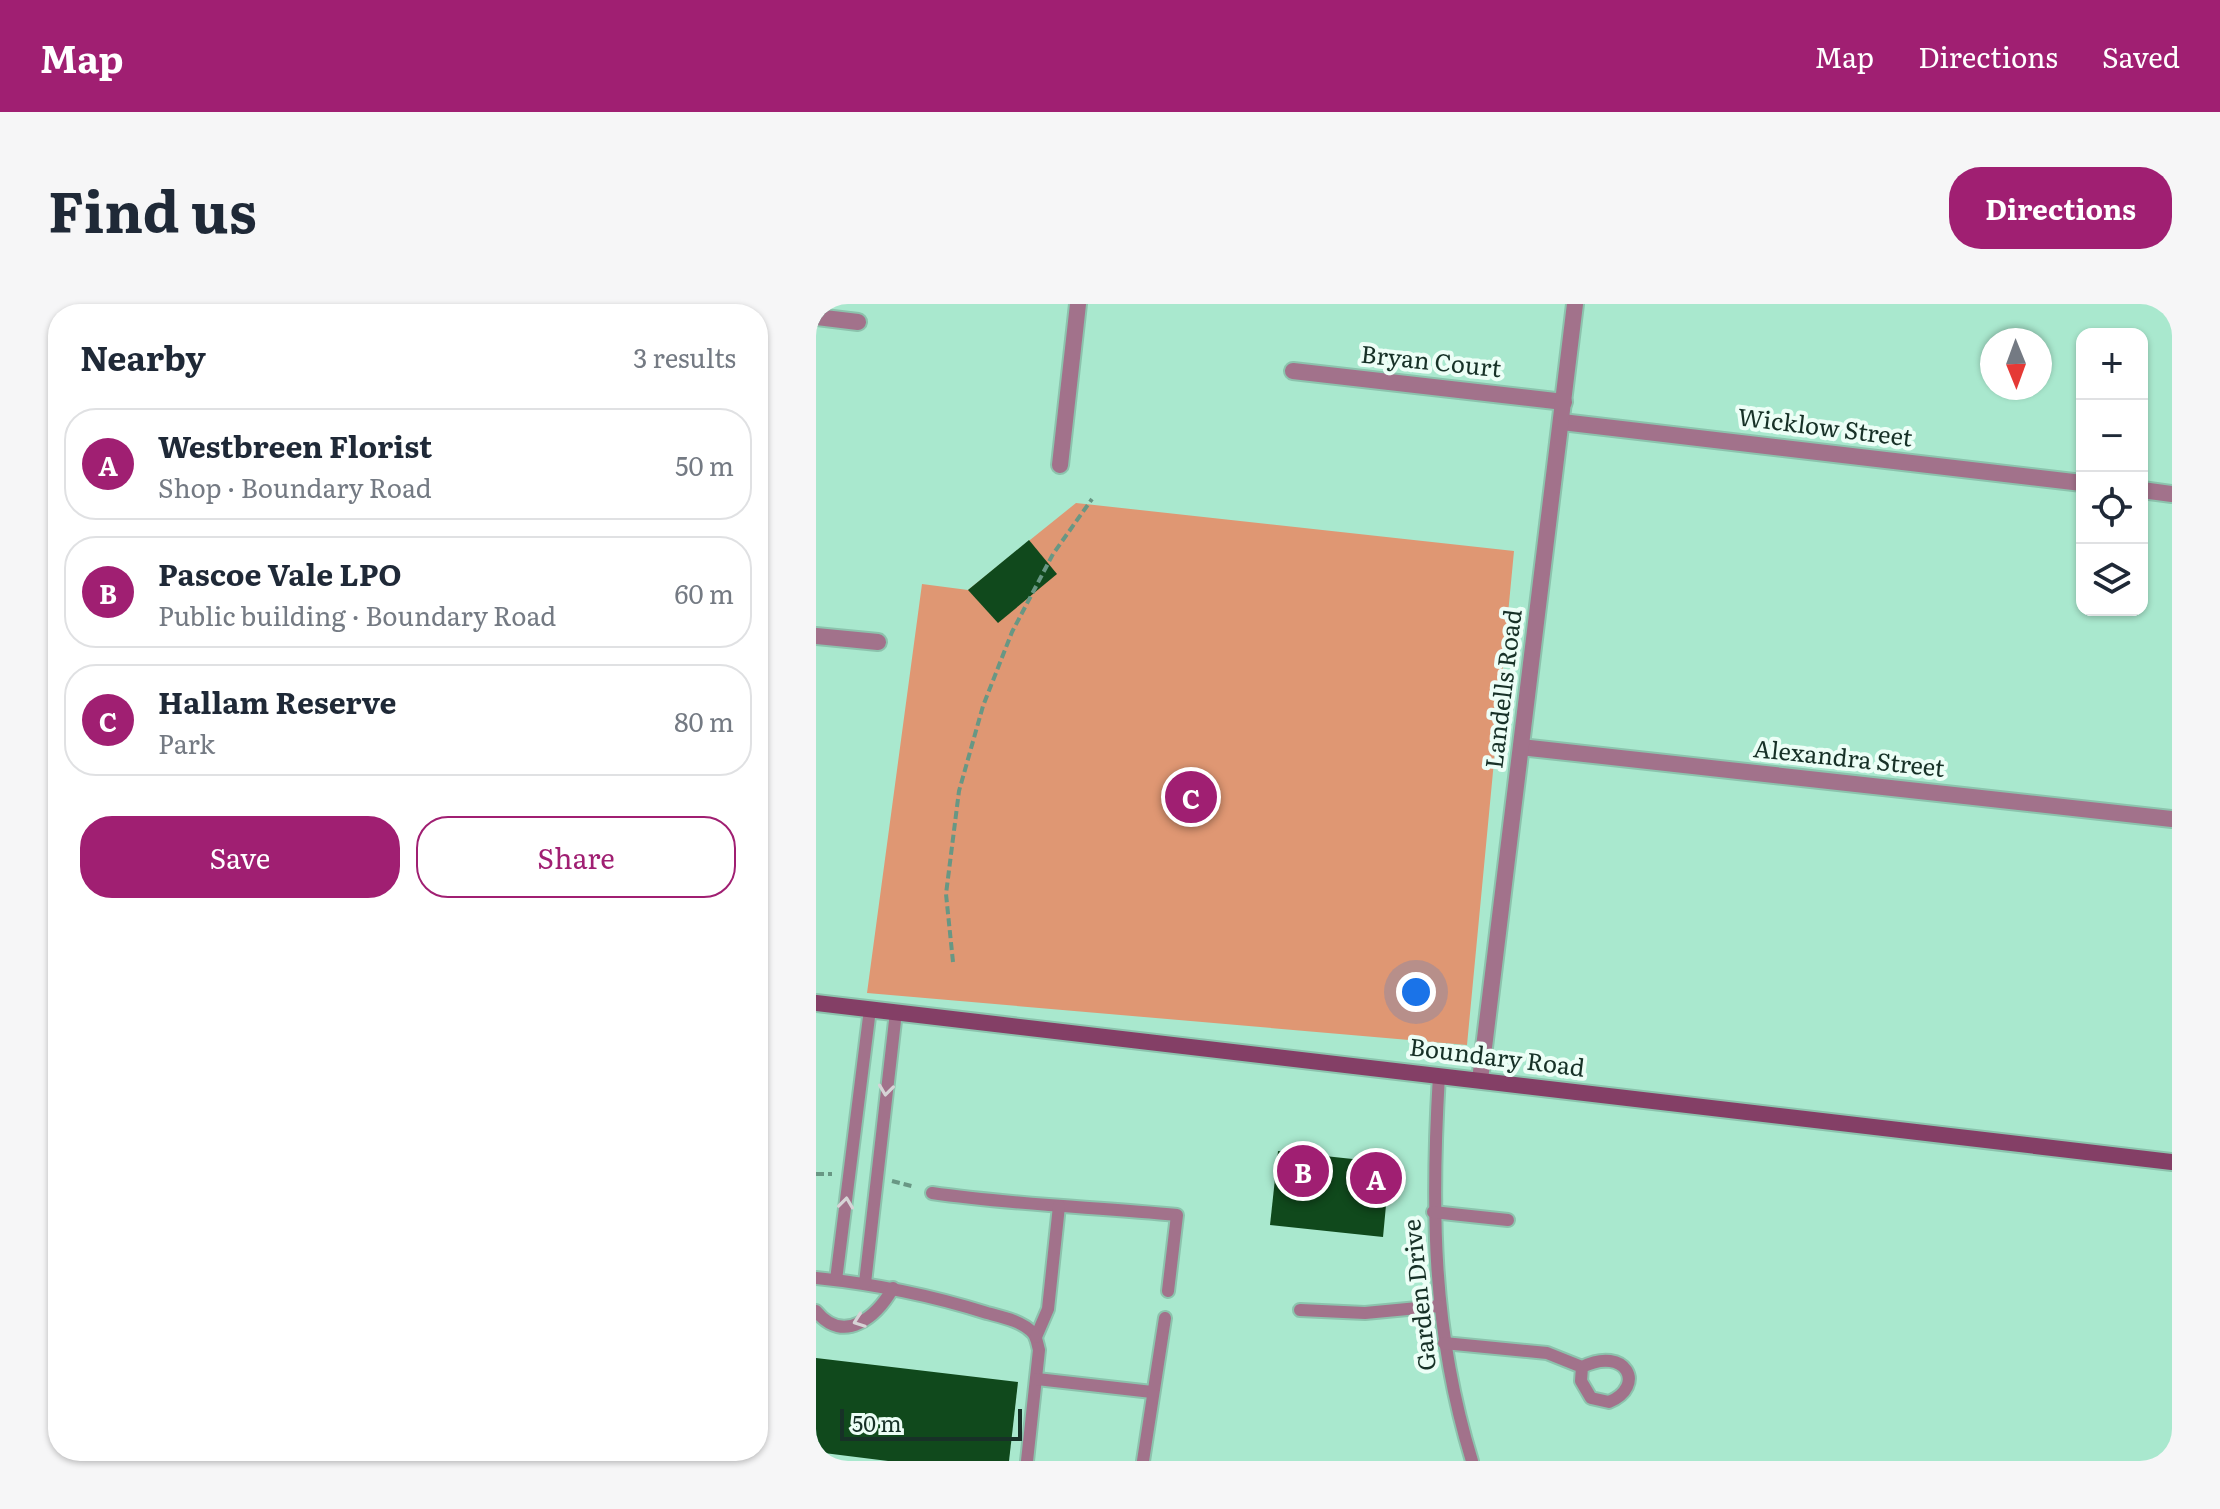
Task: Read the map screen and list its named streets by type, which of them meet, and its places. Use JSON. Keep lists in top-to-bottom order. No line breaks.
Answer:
{"streets":{"main road":["Boundary Road"],"street":["Bryan Court","Wicklow Street","Landells Road","Alexandra Street"],"lane":["Garden Drive"]},"crossings":[["Bryan Court","Landells Road"],["Wicklow Street","Landells Road"],["Landells Road","Alexandra Street"],["Landells Road","Boundary Road"],["Boundary Road","Garden Drive"]],"scale_bar":"50 m","north":"bottom","page":{"header":"Map","nav":["Map","Directions","Saved"],"title":"Find us","buttons":["Directions",["Save","Share"]],"heading":["Nearby","3 results"],"map_buttons":["+","−"],"list":[{"mark":"A","name":"Westbreen Florist","note":"Shop · Boundary Road","value":"50 m"},{"mark":"B","name":"Pascoe Vale LPO","note":"Public building · Boundary Road","value":"60 m"},{"mark":"C","name":"Hallam Reserve","note":"Park","value":"80 m"}],"pins":["C","B","A"],"scale":"50 m"}}
